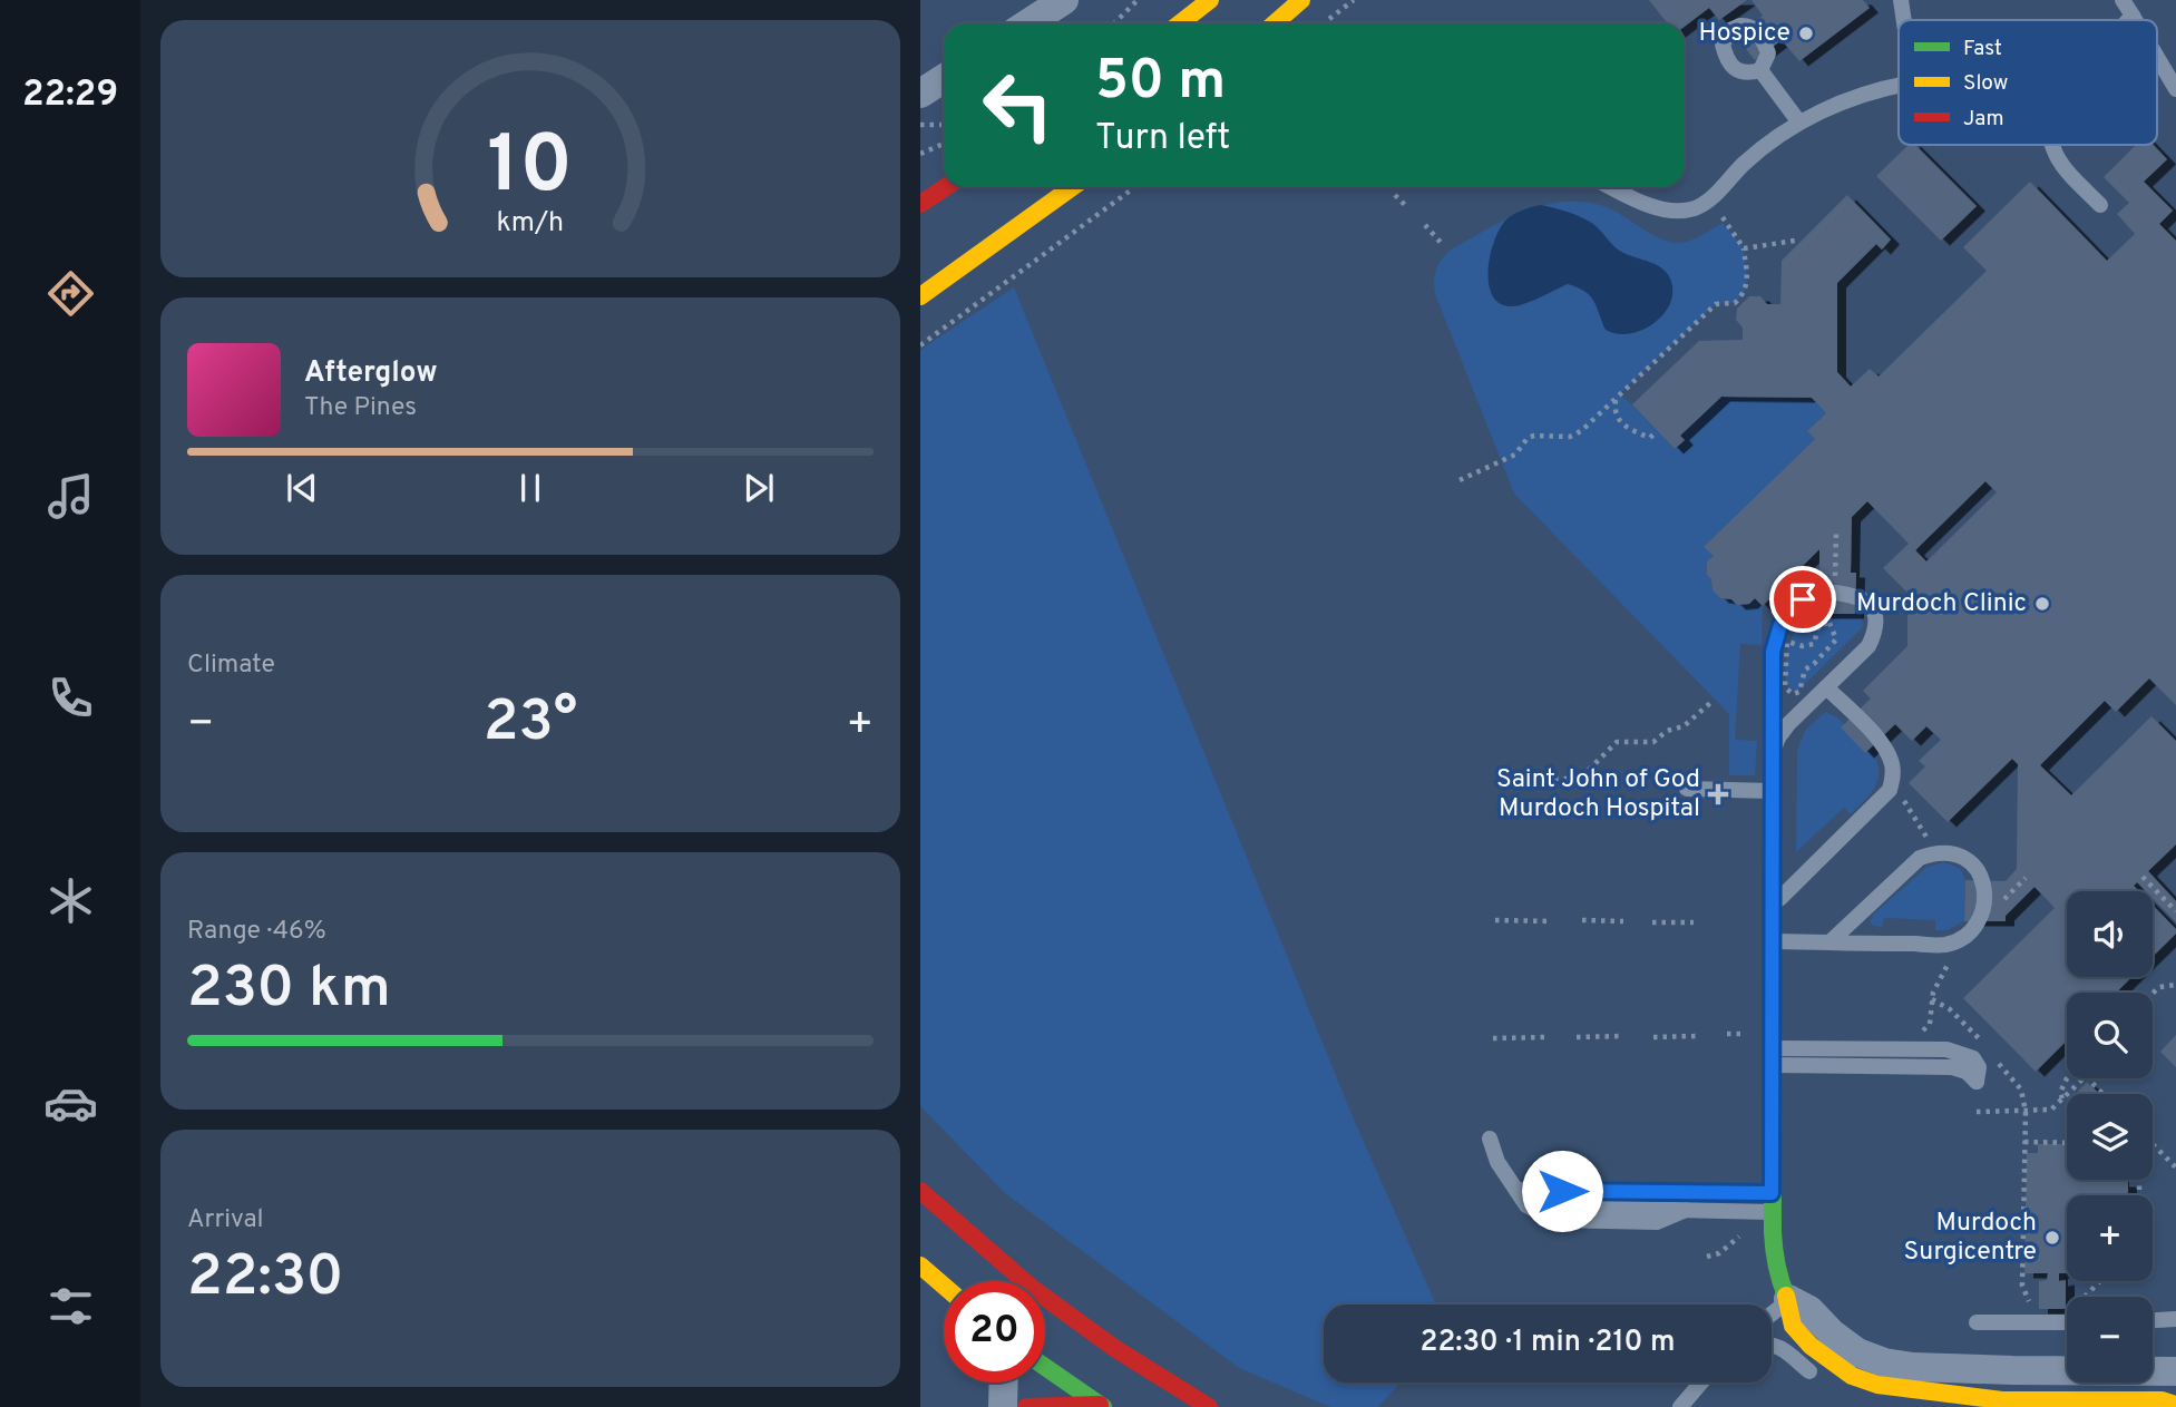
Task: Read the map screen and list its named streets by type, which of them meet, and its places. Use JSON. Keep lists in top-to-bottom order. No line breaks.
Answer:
{"places":{"other":["Hospice","Murdoch Clinic","Murdoch Surgicentre"],"health":["Saint John of God Murdoch Hospital"]},"legend":["Fast","Slow","Jam"],"page":{"tabs":"22:29","turn":["50 m","Turn left"],"song":["Afterglow","The Pines"],"tile":["Climate",["Range · 46%","230 km"],["Arrival","22:30"]],"heat":["−","23°","+"],"map_buttons":["+","−"],"limit":"20","trip":"22:30 · 1 min · 210 m","gauge":["10","km/h"]}}
